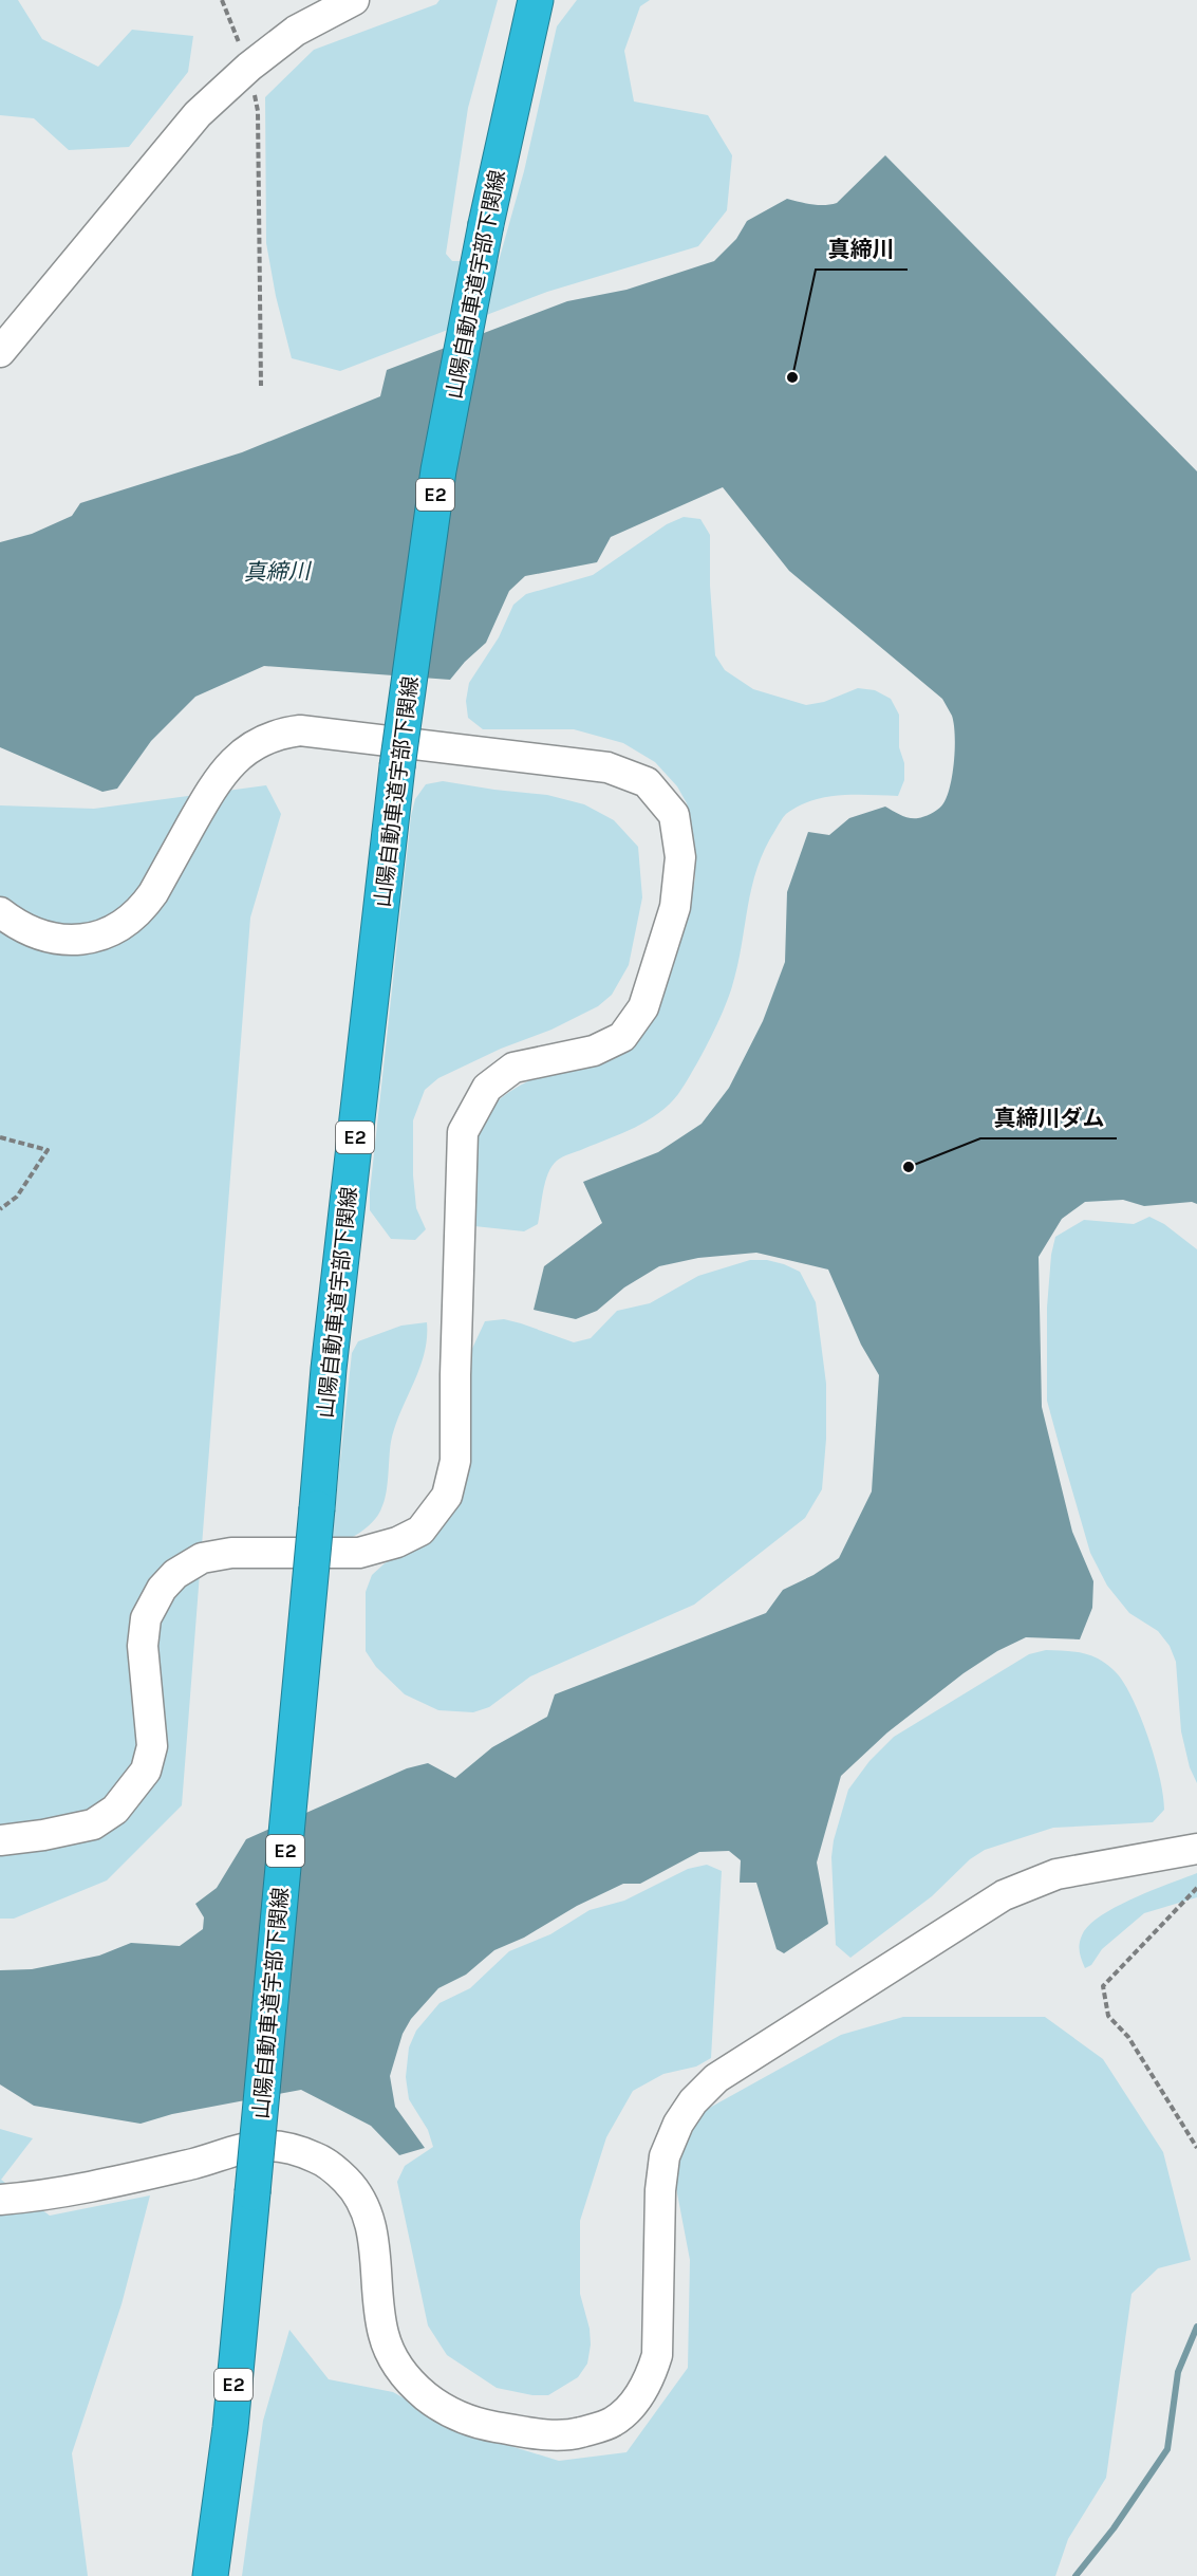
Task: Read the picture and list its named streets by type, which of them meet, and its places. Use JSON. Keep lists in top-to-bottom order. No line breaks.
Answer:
{"streets":{"highway":["山陽自動車道宇部下関線","E2"]},"water":["真締川"],"places":["真締川","真締川ダム"]}
